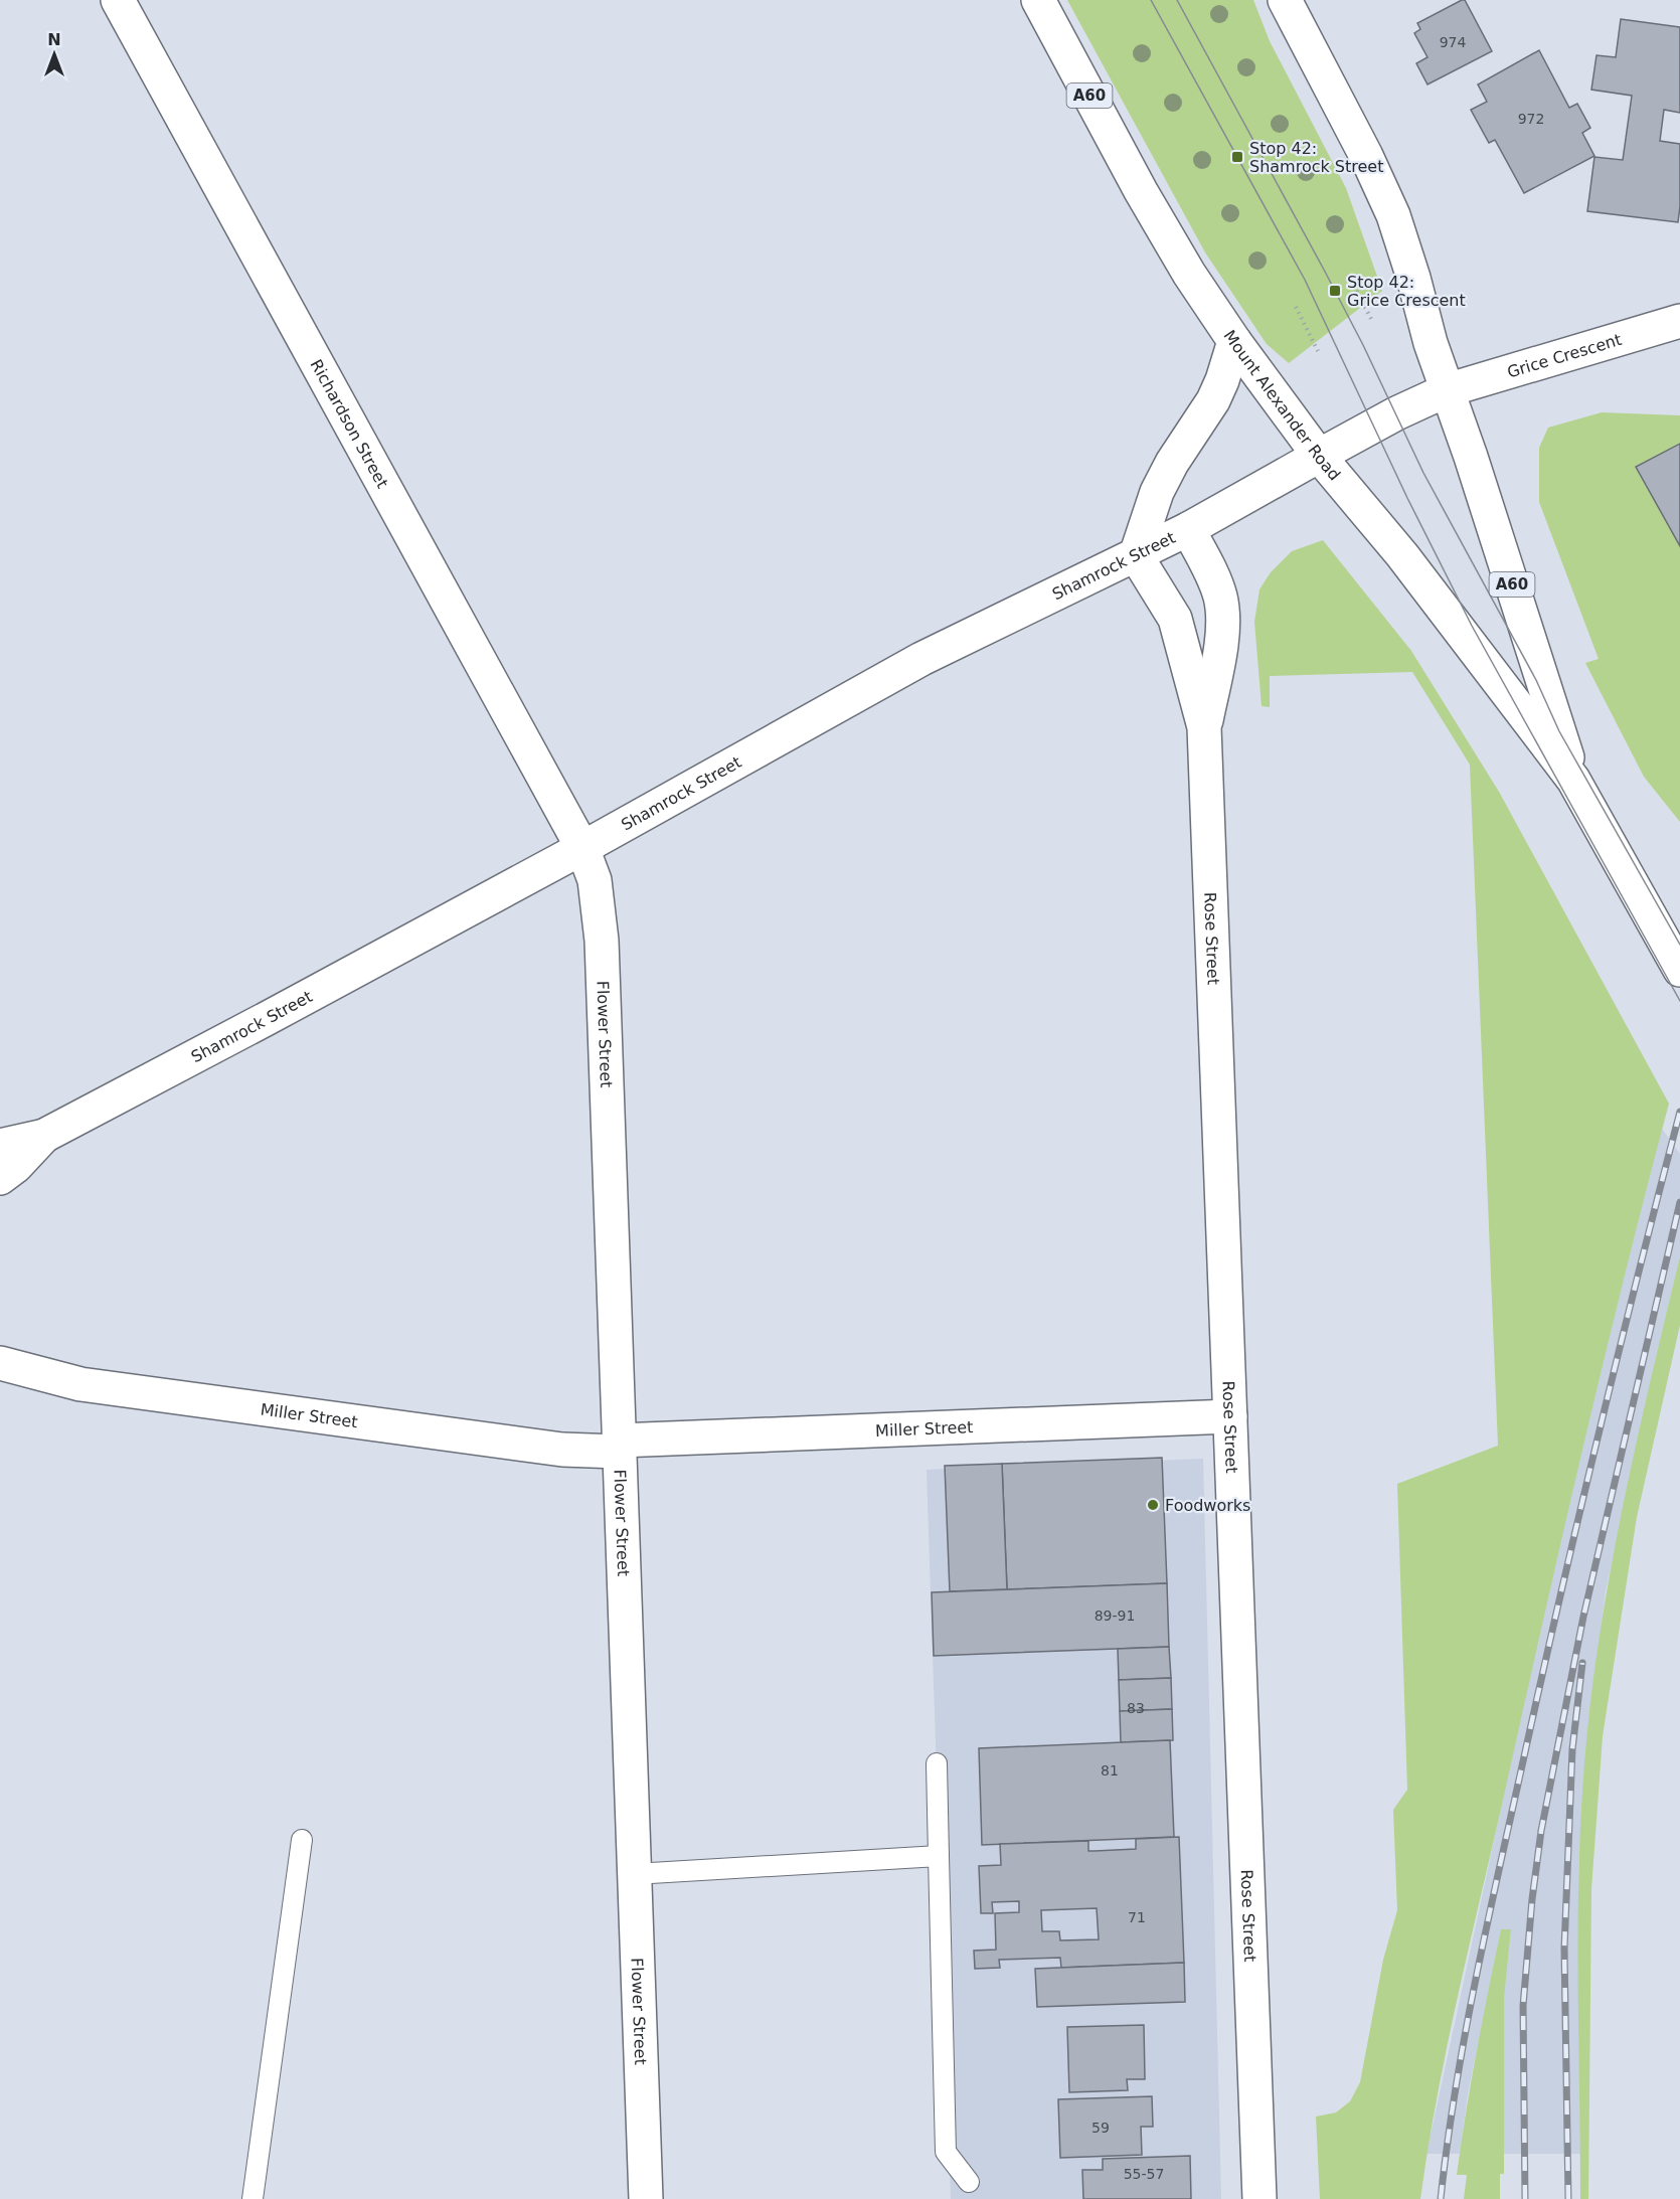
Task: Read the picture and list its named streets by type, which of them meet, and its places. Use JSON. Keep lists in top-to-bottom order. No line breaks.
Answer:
{"streets":{"street":["A60","Grice Crescent","Mount Alexander Road","Richardson Street","Shamrock Street","Rose Street","Flower Street","Miller Street"]},"crossings":[["Grice Crescent","Mount Alexander Road"],["Grice Crescent","Shamrock Street"],["Mount Alexander Road","Shamrock Street"],["Richardson Street","Shamrock Street"],["Richardson Street","Flower Street"],["Shamrock Street","Rose Street"],["Shamrock Street","Flower Street"],["Rose Street","Miller Street"],["Flower Street","Miller Street"]],"places":{"transit":["Stop 42: Shamrock Street","Stop 42: Grice Crescent"],"other":["Foodworks"]},"house_numbers":["974","972","89-91","83","81","71","59","55-57"],"north":"top"}
